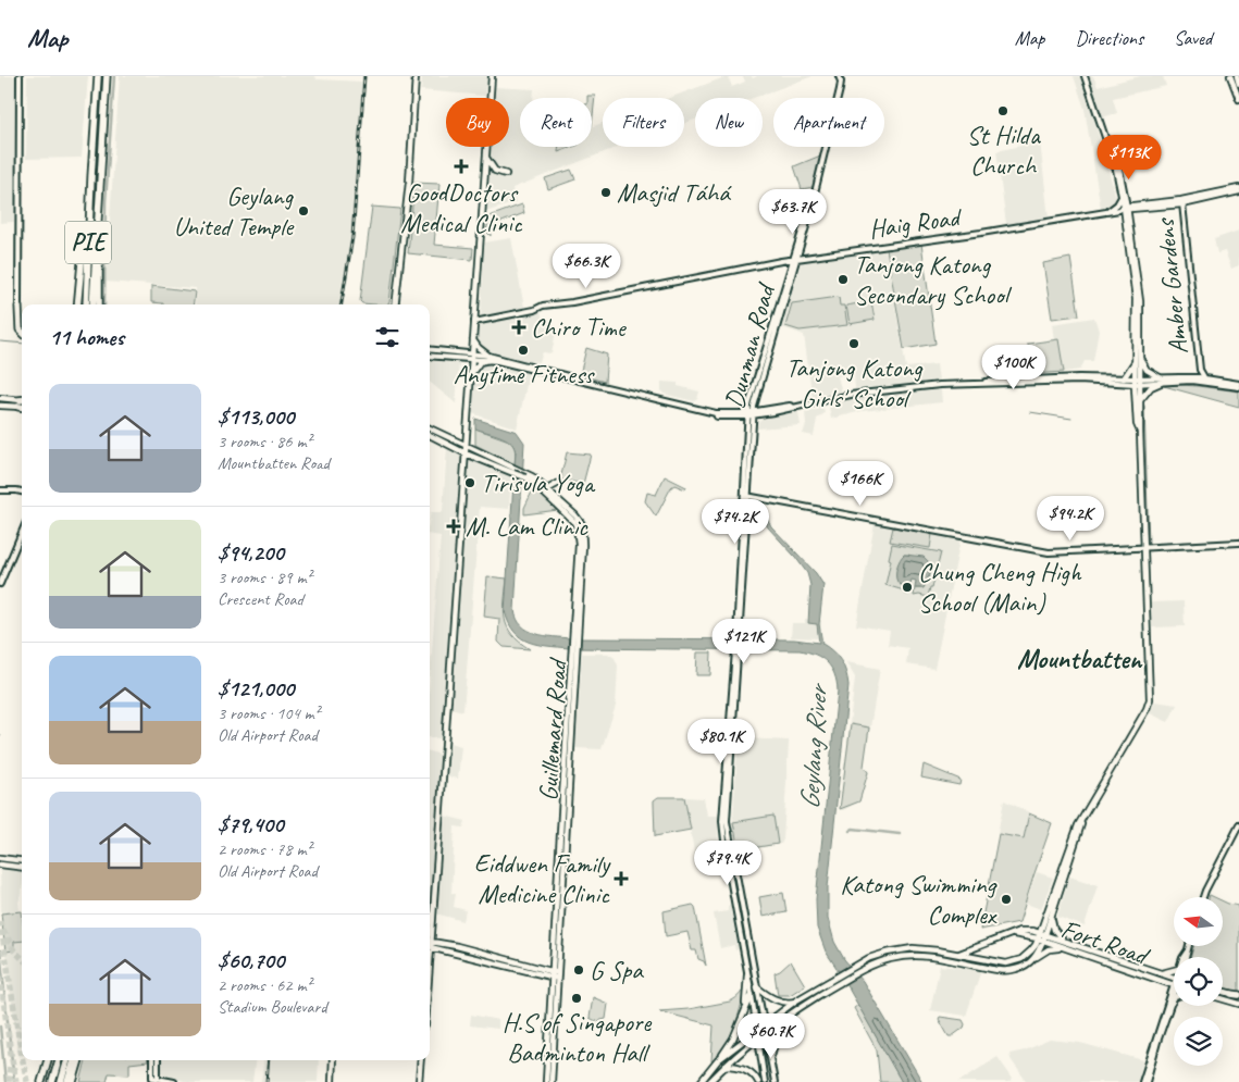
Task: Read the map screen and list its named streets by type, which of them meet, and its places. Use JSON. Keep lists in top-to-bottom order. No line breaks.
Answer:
{"streets":{"highway":["PIE"],"main road":["Guillemard Road","Fort Road"],"street":["Haig Road","Amber Gardens","Dunman Road"]},"crossings":[["Haig Road","Dunman Road"]],"districts":["Mountbatten"],"water":["Geylang River"],"places":{"other":["St Hilda Church","Masjid Táhá","Geylang United Temple","Tanjong Katong Secondary School","Tanjong Katong Girls' School","Anytime Fitness","Tirisula Yoga","Chung Cheng High School (Main)","Katong Swimming Complex","G Spa","H.S of Singapore Badminton Hall"],"health":["GoodDoctors Medical Clinic","Chiro Time","M. Lam Clinic","Eiddwen Family Medicine Clinic"]},"north":"left","page":{"header":"Map","nav":["Map","Directions","Saved"],"chip":["Buy","Rent","Filters","New","Apartment"],"price":["$113K","$63.7K","$66.3K","$100K","$166K","$94.2K","$74.2K","$121K","$80.1K","$79.4K","$60.7K"],"heading":"11 homes","list":[{"name":"$113,000","note":"3 rooms · 86 m² · Mountbatten Road"},{"name":"$94,200","note":"3 rooms · 89 m² · Crescent Road"},{"name":"$121,000","note":"3 rooms · 104 m² · Old Airport Road"},{"name":"$79,400","note":"2 rooms · 78 m² · Old Airport Road"},{"name":"$60,700","note":"2 rooms · 62 m² · Stadium Boulevard"}]}}
